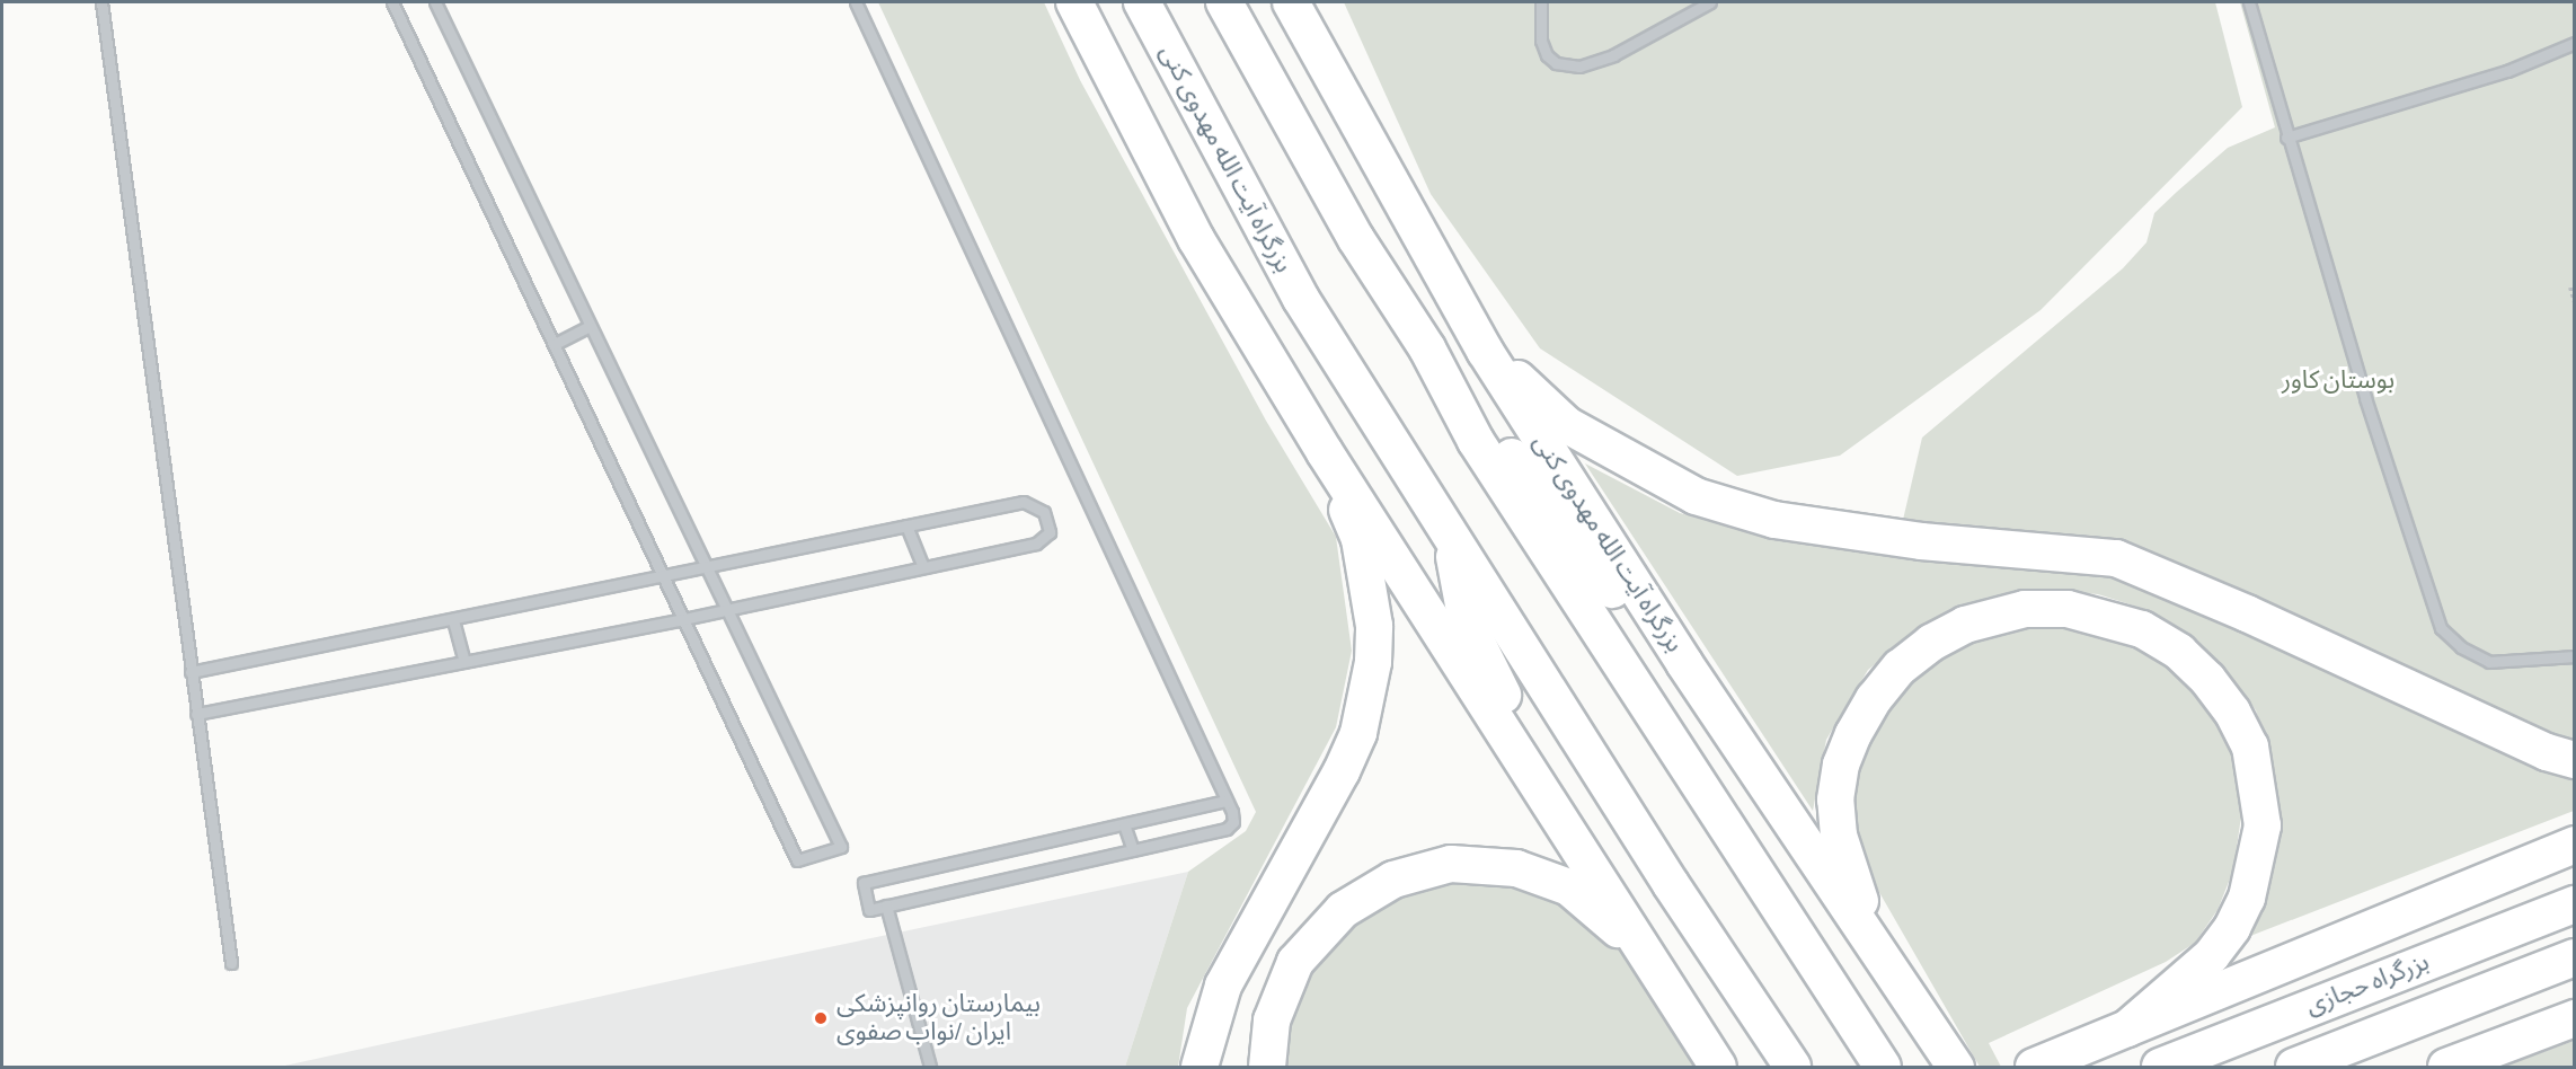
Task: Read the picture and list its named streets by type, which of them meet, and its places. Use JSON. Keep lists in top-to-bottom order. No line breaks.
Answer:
{"streets":{"highway":["بزرگراه آیت الله مهدوی کنی","بزرگراه حجازی"]},"parks":["بوستان کاور"],"places":["بیمارستان روانپزشکی ایران /نواب صفوی"]}
